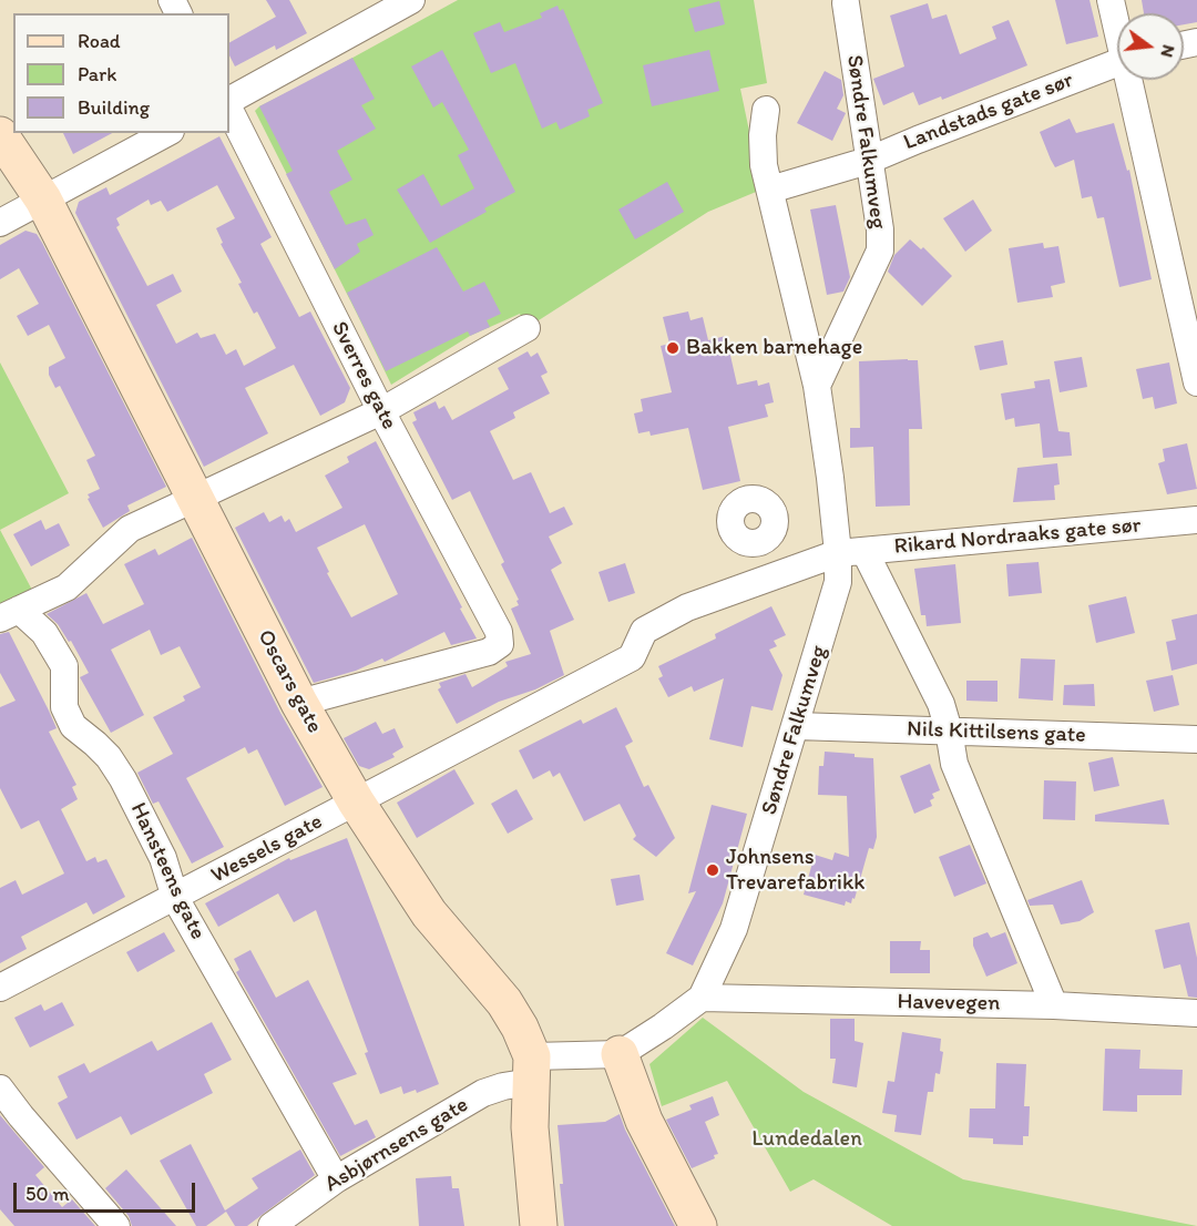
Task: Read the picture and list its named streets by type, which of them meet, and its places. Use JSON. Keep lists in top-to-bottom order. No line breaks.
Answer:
{"streets":{"street":["Landstads gate sør","Søndre Falkumveg","Sverres gate","Rikard Nordraaks gate sør","Oscars gate","Nils Kittilsens gate","Wessels gate","Hansteens gate","Havevegen","Asbjørnsens gate"]},"crossings":[["Landstads gate sør","Søndre Falkumveg"],["Søndre Falkumveg","Rikard Nordraaks gate sør"],["Søndre Falkumveg","Nils Kittilsens gate"],["Søndre Falkumveg","Havevegen"],["Sverres gate","Oscars gate"],["Rikard Nordraaks gate sør","Oscars gate"],["Rikard Nordraaks gate sør","Wessels gate"],["Oscars gate","Wessels gate"],["Oscars gate","Asbjørnsens gate"],["Wessels gate","Hansteens gate"],["Hansteens gate","Asbjørnsens gate"]],"parks":["Lundedalen"],"places":["Bakken barnehage","Johnsens Trevarefabrikk"],"legend":["Road","Park","Building"],"scale_bar":"50 m","north":"right"}
